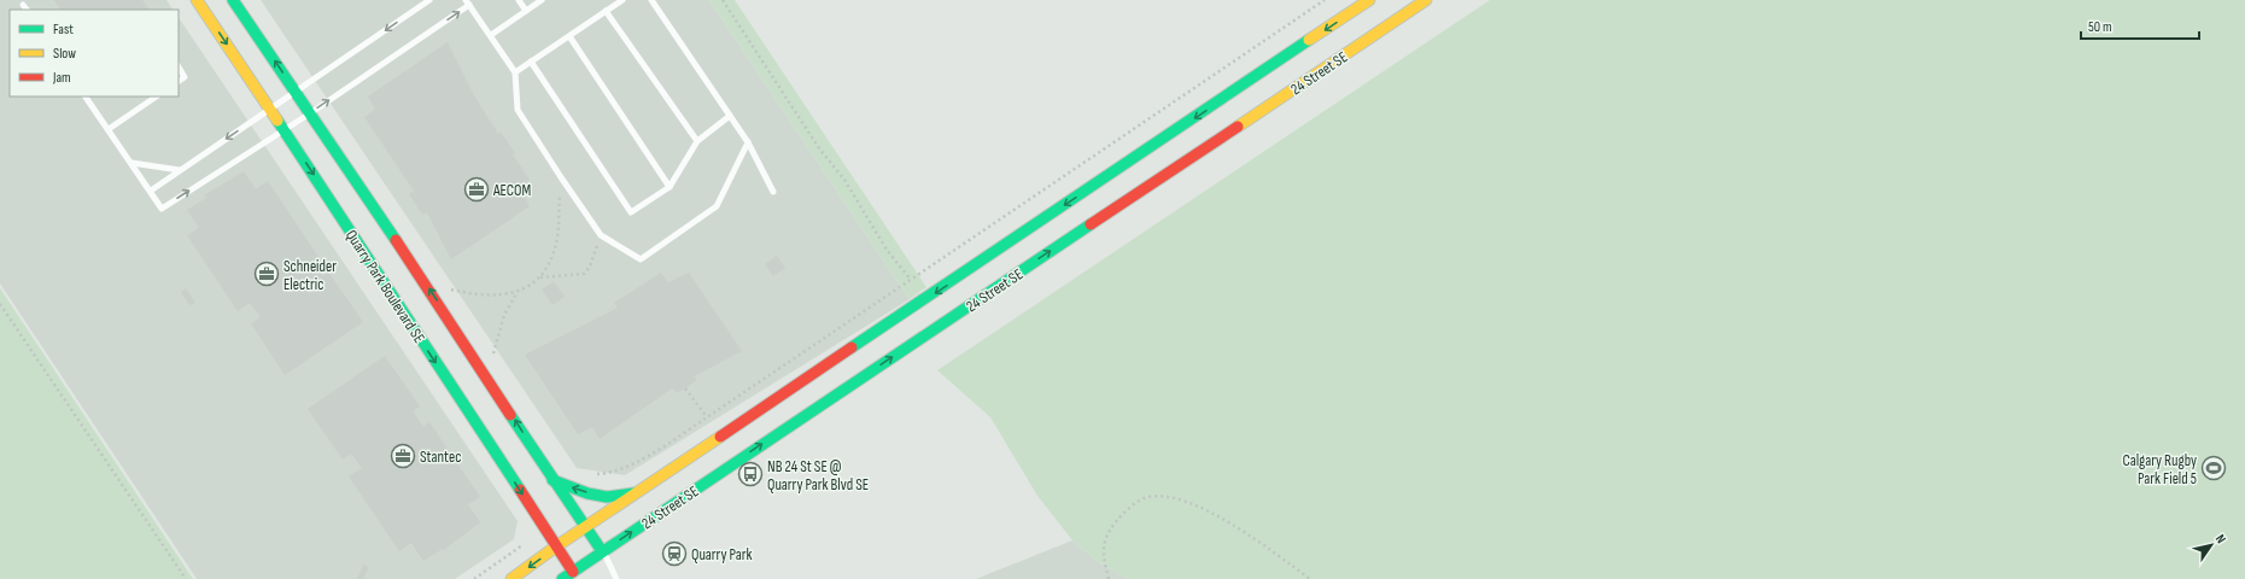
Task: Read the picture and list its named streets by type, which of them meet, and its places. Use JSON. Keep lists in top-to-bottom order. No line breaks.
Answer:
{"streets":{"main road":["24 Street SE","Quarry Park Boulevard SE"]},"crossings":[["24 Street SE","Quarry Park Boulevard SE"]],"places":{"office":["AECOM","Schneider Electric","Stantec"],"sports":["Calgary Rugby Park Field 5"],"bus stop":["NB 24 St SE @ Quarry Park Blvd SE"],"station":["Quarry Park"]},"legend":["Fast","Slow","Jam"],"scale_bar":"50 m","north":"top right"}
